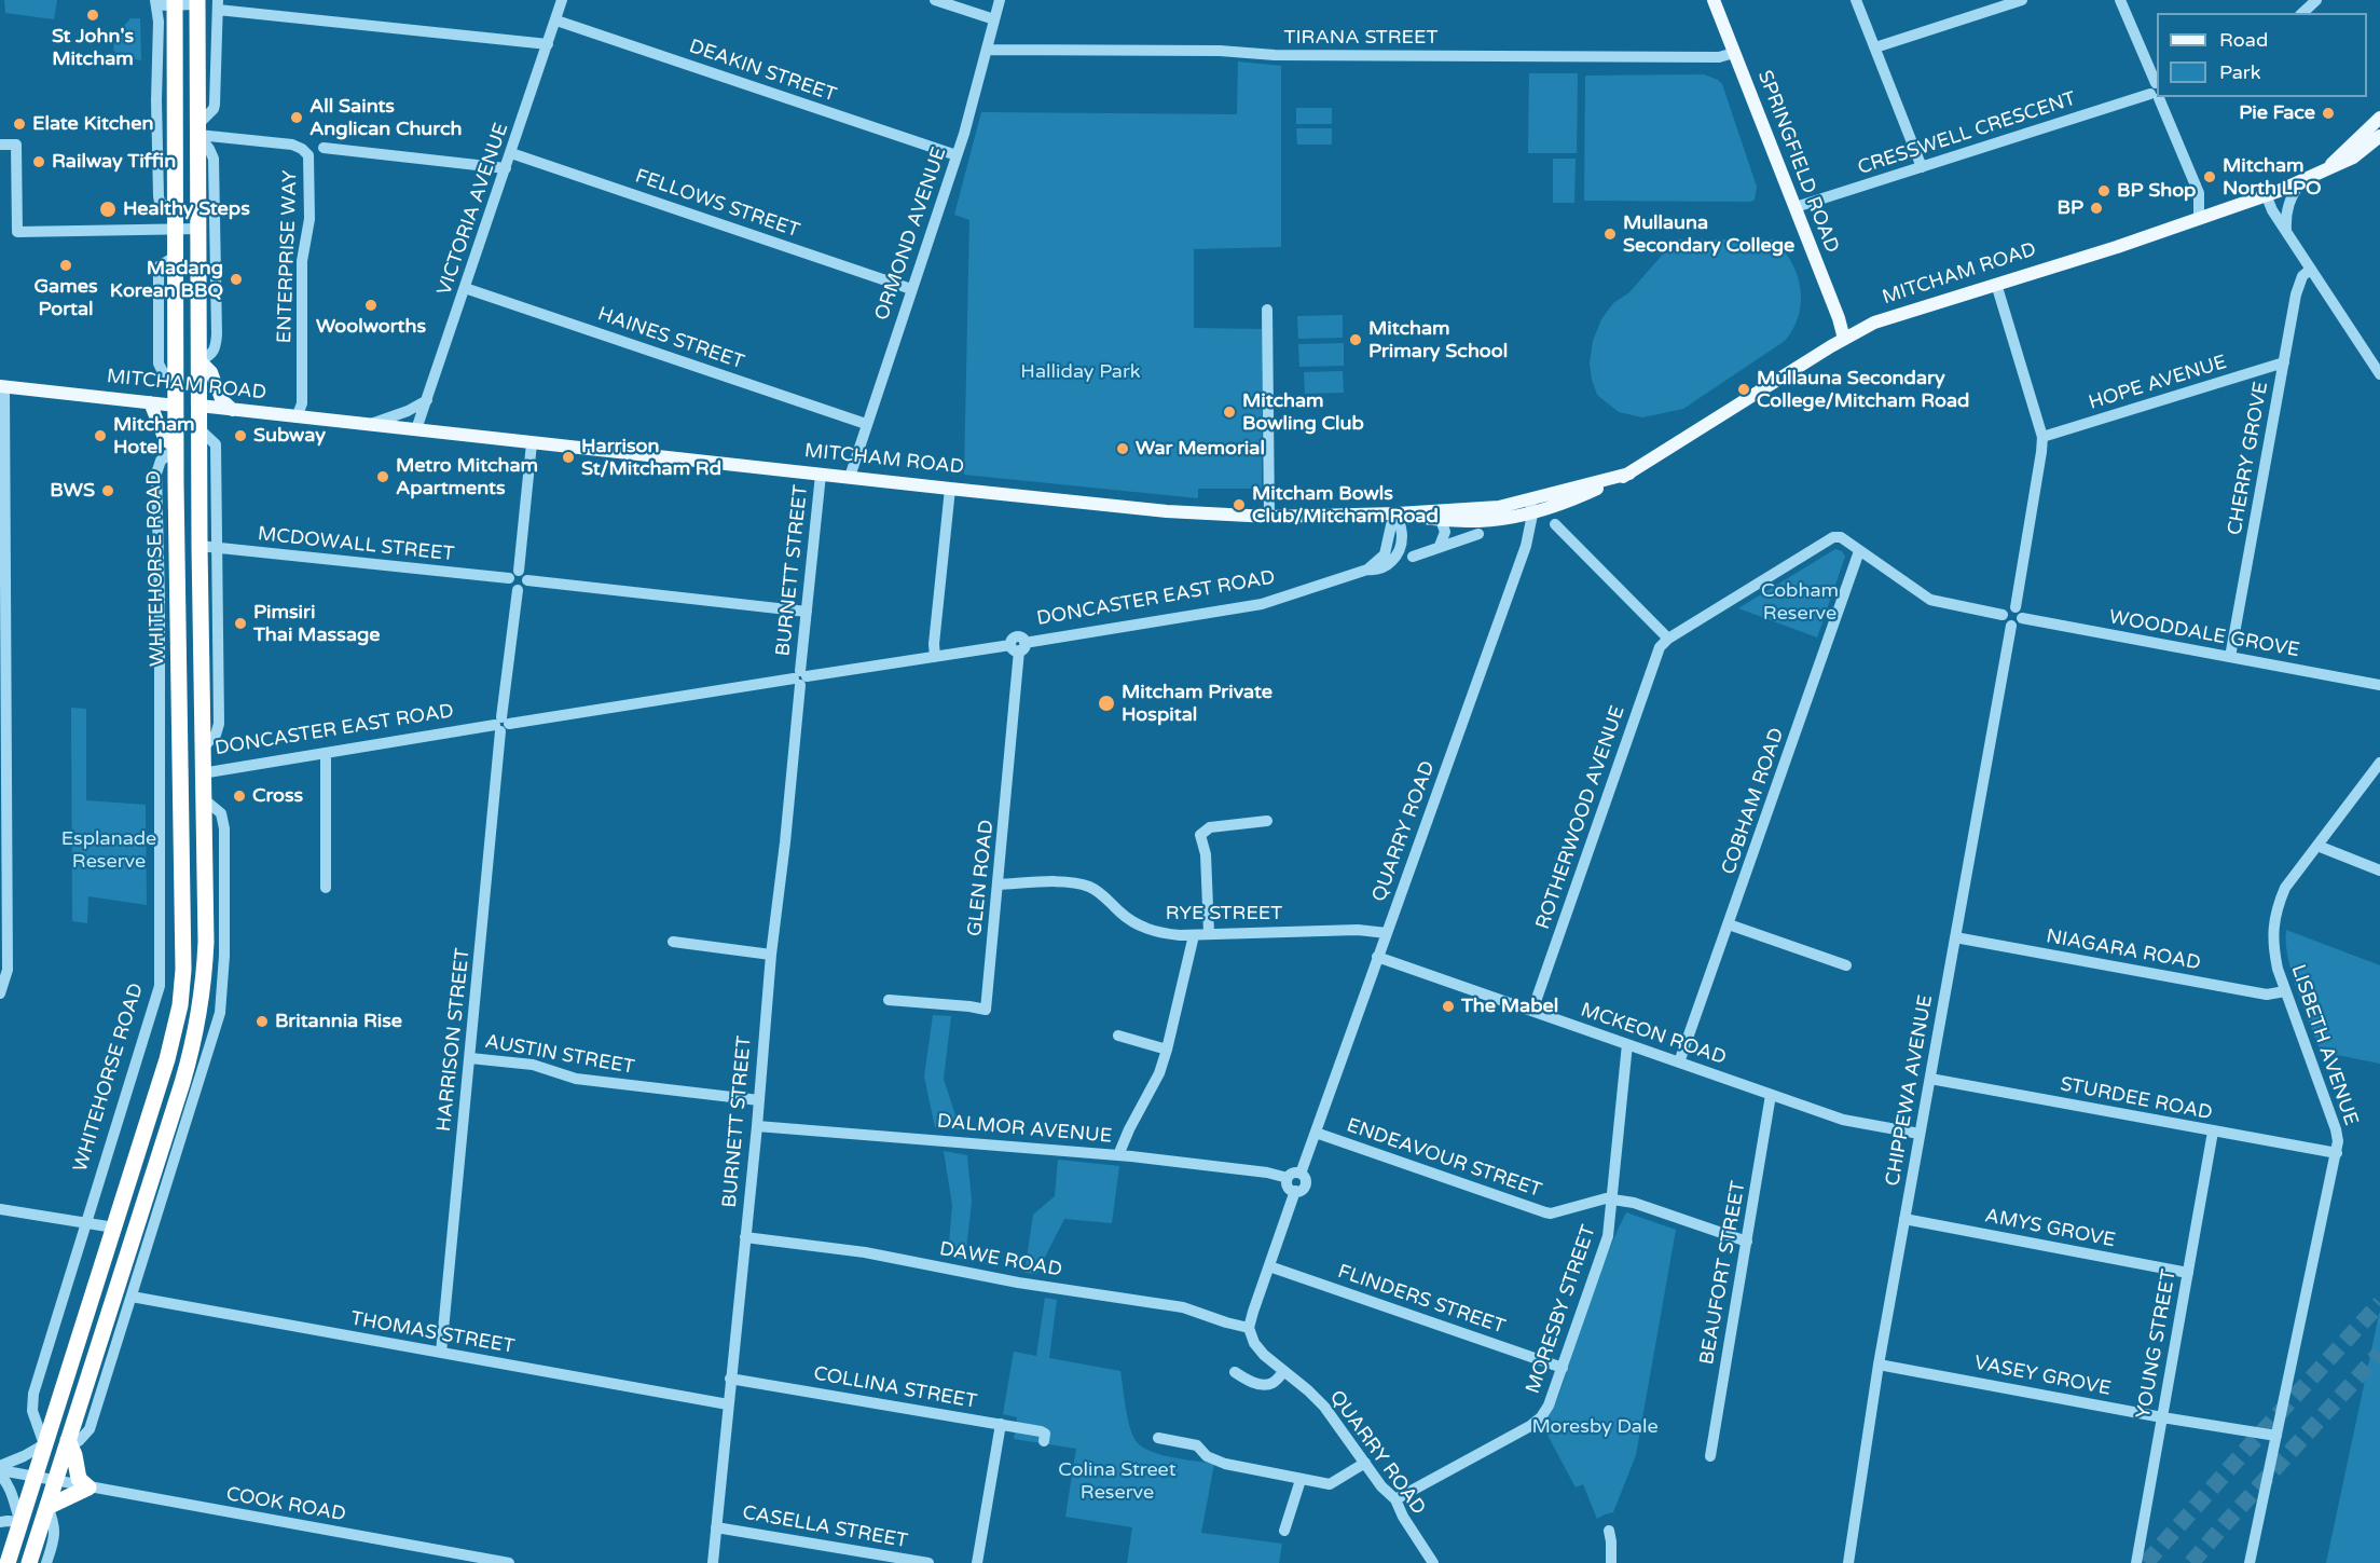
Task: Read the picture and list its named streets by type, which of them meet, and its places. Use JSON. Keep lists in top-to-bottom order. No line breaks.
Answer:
{"streets":{"highway":["MITCHAM ROAD","WHITEHORSE ROAD","DONCASTER EAST ROAD"],"main road":["SPRINGFIELD ROAD"],"street":["TIRANA STREET","DEAKIN STREET","CRESSWELL CRESCENT","FELLOWS STREET","VICTORIA AVENUE","ORMOND AVENUE","ENTERPRISE WAY","HAINES STREET","HOPE AVENUE","CHERRY GROVE","MCDOWALL STREET","BURNETT STREET","WOODDALE GROVE","COBHAM ROAD","ROTHERWOOD AVENUE","QUARRY ROAD","GLEN ROAD","RYE STREET","NIAGARA ROAD","MCKEON ROAD","HARRISON STREET","LISBETH AVENUE","AUSTIN STREET","CHIPPEWA AVENUE","STURDEE ROAD","DALMOR AVENUE","ENDEAVOUR STREET","AMYS GROVE","DAWE ROAD","BEAUFORT STREET","FLINDERS STREET","MORESBY STREET","THOMAS STREET","YOUNG STREET","VASEY GROVE","COLLINA STREET","COOK ROAD","CASELLA STREET"]},"crossings":[["TIRANA STREET","SPRINGFIELD ROAD"],["TIRANA STREET","ORMOND AVENUE"],["DEAKIN STREET","VICTORIA AVENUE"],["DEAKIN STREET","ORMOND AVENUE"],["CRESSWELL CRESCENT","SPRINGFIELD ROAD"],["SPRINGFIELD ROAD","MITCHAM ROAD"],["FELLOWS STREET","VICTORIA AVENUE"],["FELLOWS STREET","ORMOND AVENUE"],["VICTORIA AVENUE","MITCHAM ROAD"],["VICTORIA AVENUE","HAINES STREET"],["ORMOND AVENUE","MITCHAM ROAD"],["ORMOND AVENUE","HAINES STREET"],["ENTERPRISE WAY","MITCHAM ROAD"],["MITCHAM ROAD","WHITEHORSE ROAD"],["MITCHAM ROAD","BURNETT STREET"],["MITCHAM ROAD","DONCASTER EAST ROAD"],["MITCHAM ROAD","QUARRY ROAD"],["HOPE AVENUE","CHERRY GROVE"],["CHERRY GROVE","WOODDALE GROVE"],["WHITEHORSE ROAD","DONCASTER EAST ROAD"],["WHITEHORSE ROAD","COOK ROAD"],["BURNETT STREET","DONCASTER EAST ROAD"],["BURNETT STREET","AUSTIN STREET"],["BURNETT STREET","DALMOR AVENUE"],["BURNETT STREET","DAWE ROAD"],["BURNETT STREET","THOMAS STREET"],["BURNETT STREET","COLLINA STREET"],["BURNETT STREET","CASELLA STREET"],["DONCASTER EAST ROAD","GLEN ROAD"],["DONCASTER EAST ROAD","HARRISON STREET"],["WOODDALE GROVE","CHIPPEWA AVENUE"],["COBHAM ROAD","MCKEON ROAD"],["ROTHERWOOD AVENUE","MCKEON ROAD"],["QUARRY ROAD","RYE STREET"],["QUARRY ROAD","MCKEON ROAD"],["QUARRY ROAD","DALMOR AVENUE"],["QUARRY ROAD","ENDEAVOUR STREET"],["QUARRY ROAD","DAWE ROAD"],["QUARRY ROAD","FLINDERS STREET"],["QUARRY ROAD","MORESBY STREET"],["GLEN ROAD","RYE STREET"],["NIAGARA ROAD","LISBETH AVENUE"],["NIAGARA ROAD","CHIPPEWA AVENUE"],["MCKEON ROAD","CHIPPEWA AVENUE"],["MCKEON ROAD","BEAUFORT STREET"],["MCKEON ROAD","MORESBY STREET"],["HARRISON STREET","AUSTIN STREET"],["HARRISON STREET","THOMAS STREET"],["LISBETH AVENUE","STURDEE ROAD"],["LISBETH AVENUE","VASEY GROVE"],["CHIPPEWA AVENUE","STURDEE ROAD"],["CHIPPEWA AVENUE","AMYS GROVE"],["CHIPPEWA AVENUE","VASEY GROVE"],["STURDEE ROAD","YOUNG STREET"],["ENDEAVOUR STREET","BEAUFORT STREET"],["ENDEAVOUR STREET","MORESBY STREET"],["AMYS GROVE","YOUNG STREET"],["FLINDERS STREET","MORESBY STREET"],["YOUNG STREET","VASEY GROVE"]],"parks":["Halliday Park","Cobham Reserve","Esplanade Reserve","Moresby Dale","Colina Street Reserve"],"places":["St John's Mitcham","Pie Face","All Saints Anglican Church","Elate Kitchen","Railway Tiffin","Mitcham North LPO","BP Shop","BP","Healthy Steps","Mullauna Secondary College","Games Portal","Madang Korean BBQ","Woolworths","Mitcham Primary School","Mullauna Secondary College/Mitcham Road","Mitcham Bowling Club","Mitcham Hotel","Subway","War Memorial","Harrison St/Mitcham Rd","Metro Mitcham Apartments","BWS","Mitcham Bowls Club/Mitcham Road","Pimsiri Thai Massage","Mitcham Private Hospital","Cross","The Mabel","Britannia Rise"],"legend":["Road","Park"]}
